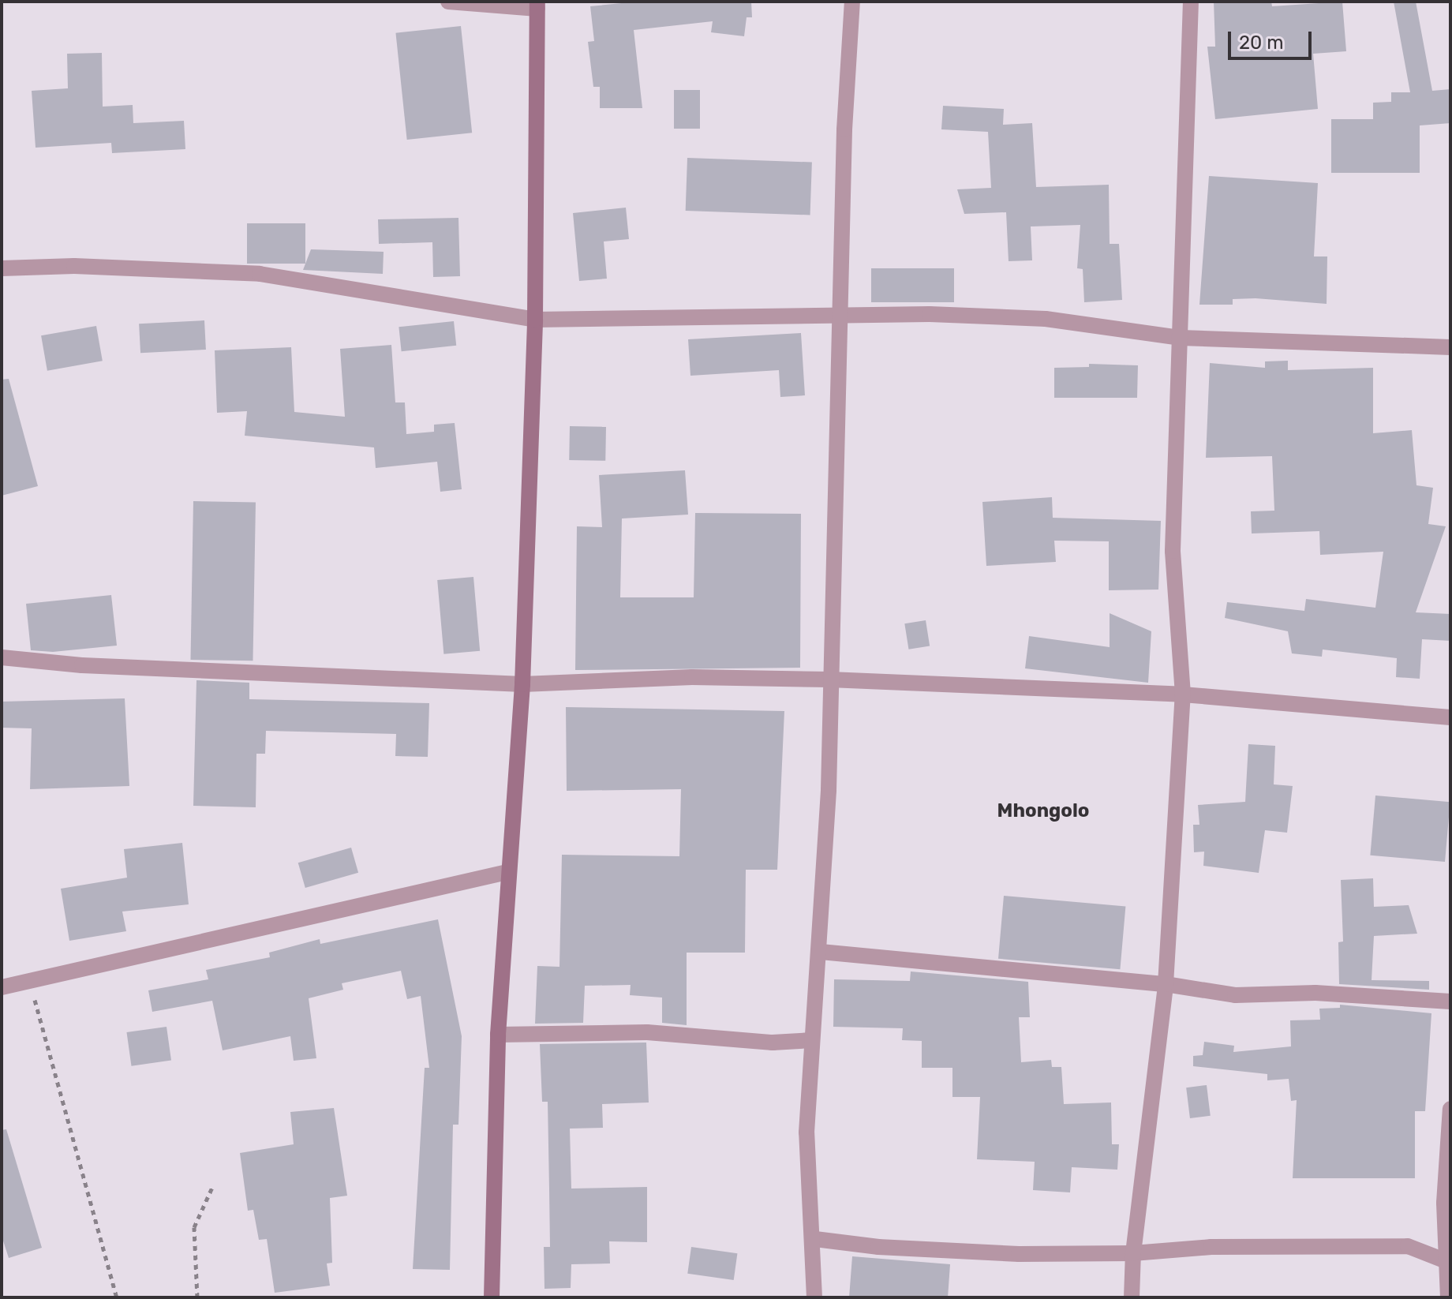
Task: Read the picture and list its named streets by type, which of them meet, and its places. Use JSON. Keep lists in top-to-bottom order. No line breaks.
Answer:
{"districts":["Mhongolo"],"scale_bar":"20 m"}
